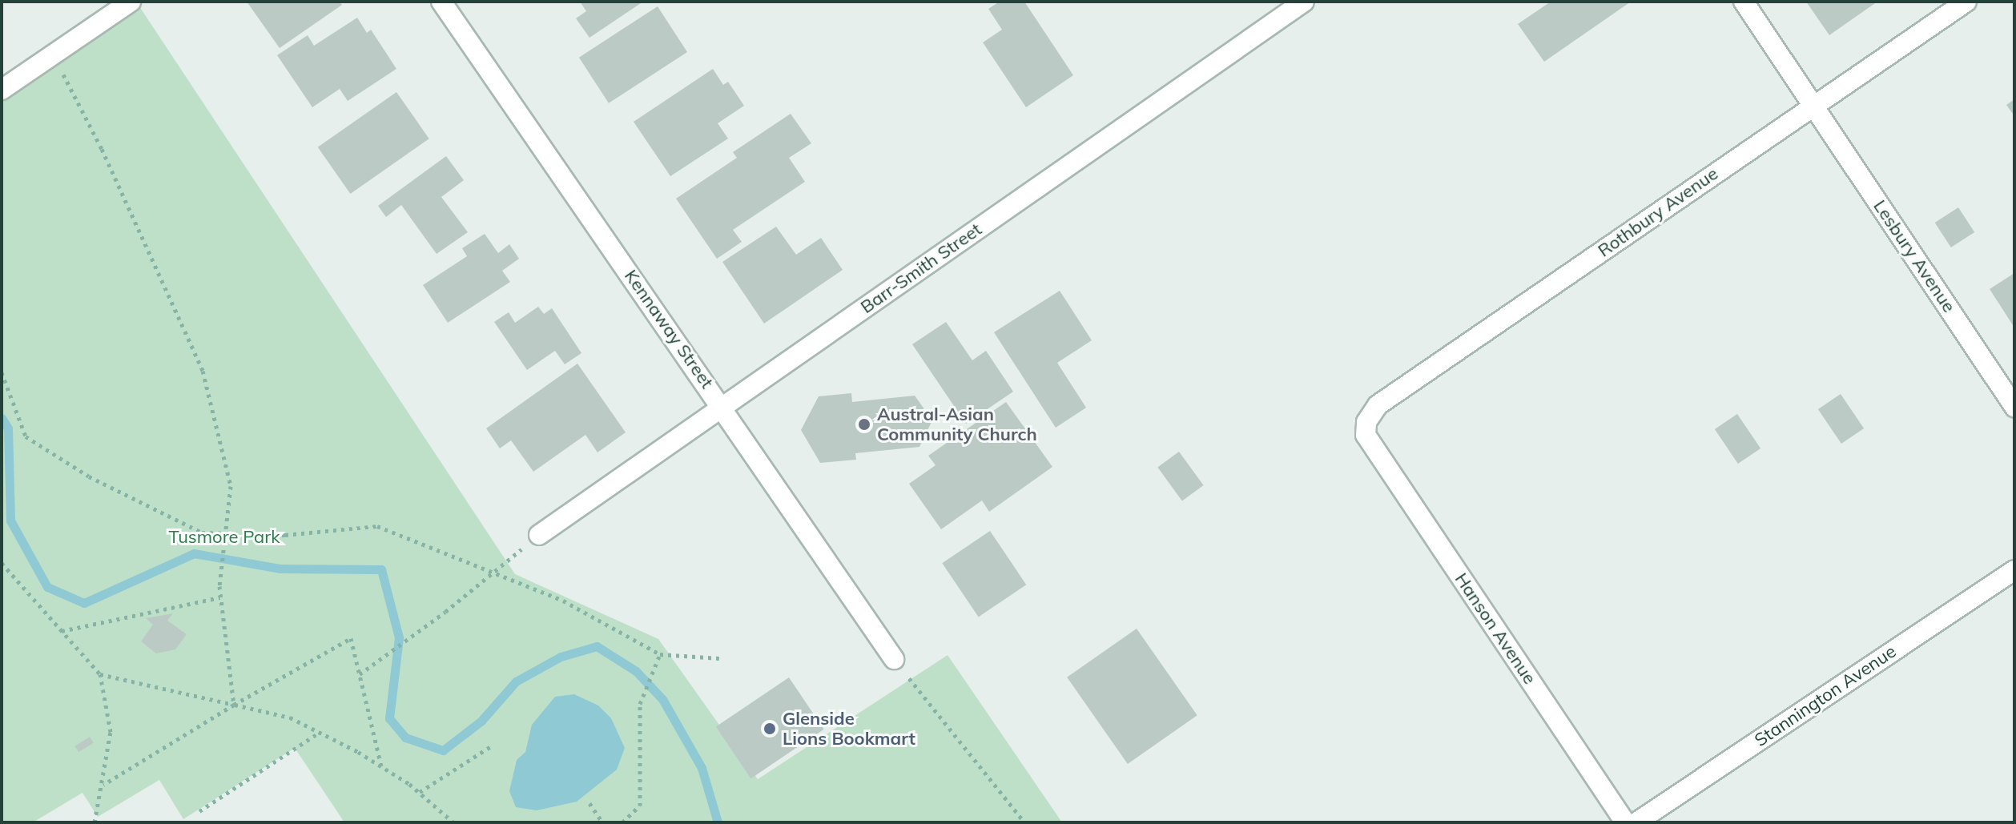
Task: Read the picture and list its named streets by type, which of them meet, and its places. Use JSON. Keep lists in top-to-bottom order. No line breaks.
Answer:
{"streets":{"street":["Rothbury Avenue","Lesbury Avenue","Barr-Smith Street","Kennaway Street","Hanson Avenue","Stannington Avenue"]},"crossings":[["Rothbury Avenue","Lesbury Avenue"],["Rothbury Avenue","Hanson Avenue"],["Barr-Smith Street","Kennaway Street"]],"parks":["Tusmore Park"],"places":["Austral-Asian Community Church","Glenside Lions Bookmart"]}
